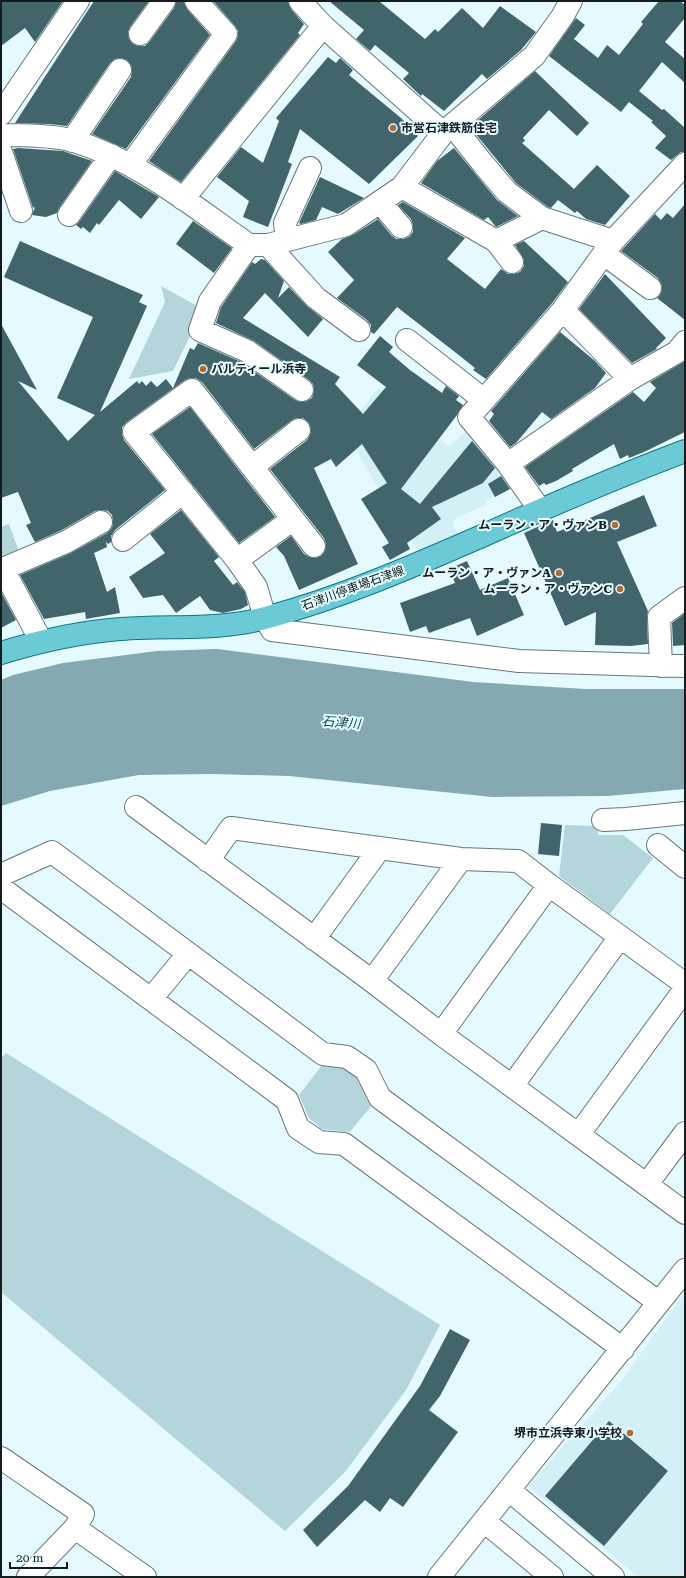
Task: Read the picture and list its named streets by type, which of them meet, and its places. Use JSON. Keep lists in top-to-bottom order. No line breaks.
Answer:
{"streets":{"main road":["石津川停車場石津線"]},"water":["石津川"],"places":["市営石津鉄筋住宅","パルティール浜寺","ムーラン・ア・ヴァンB","ムーラン・ア・ヴァンA","ムーラン・ア・ヴァンC","堺市立浜寺東小学校"],"scale_bar":"20 m"}
